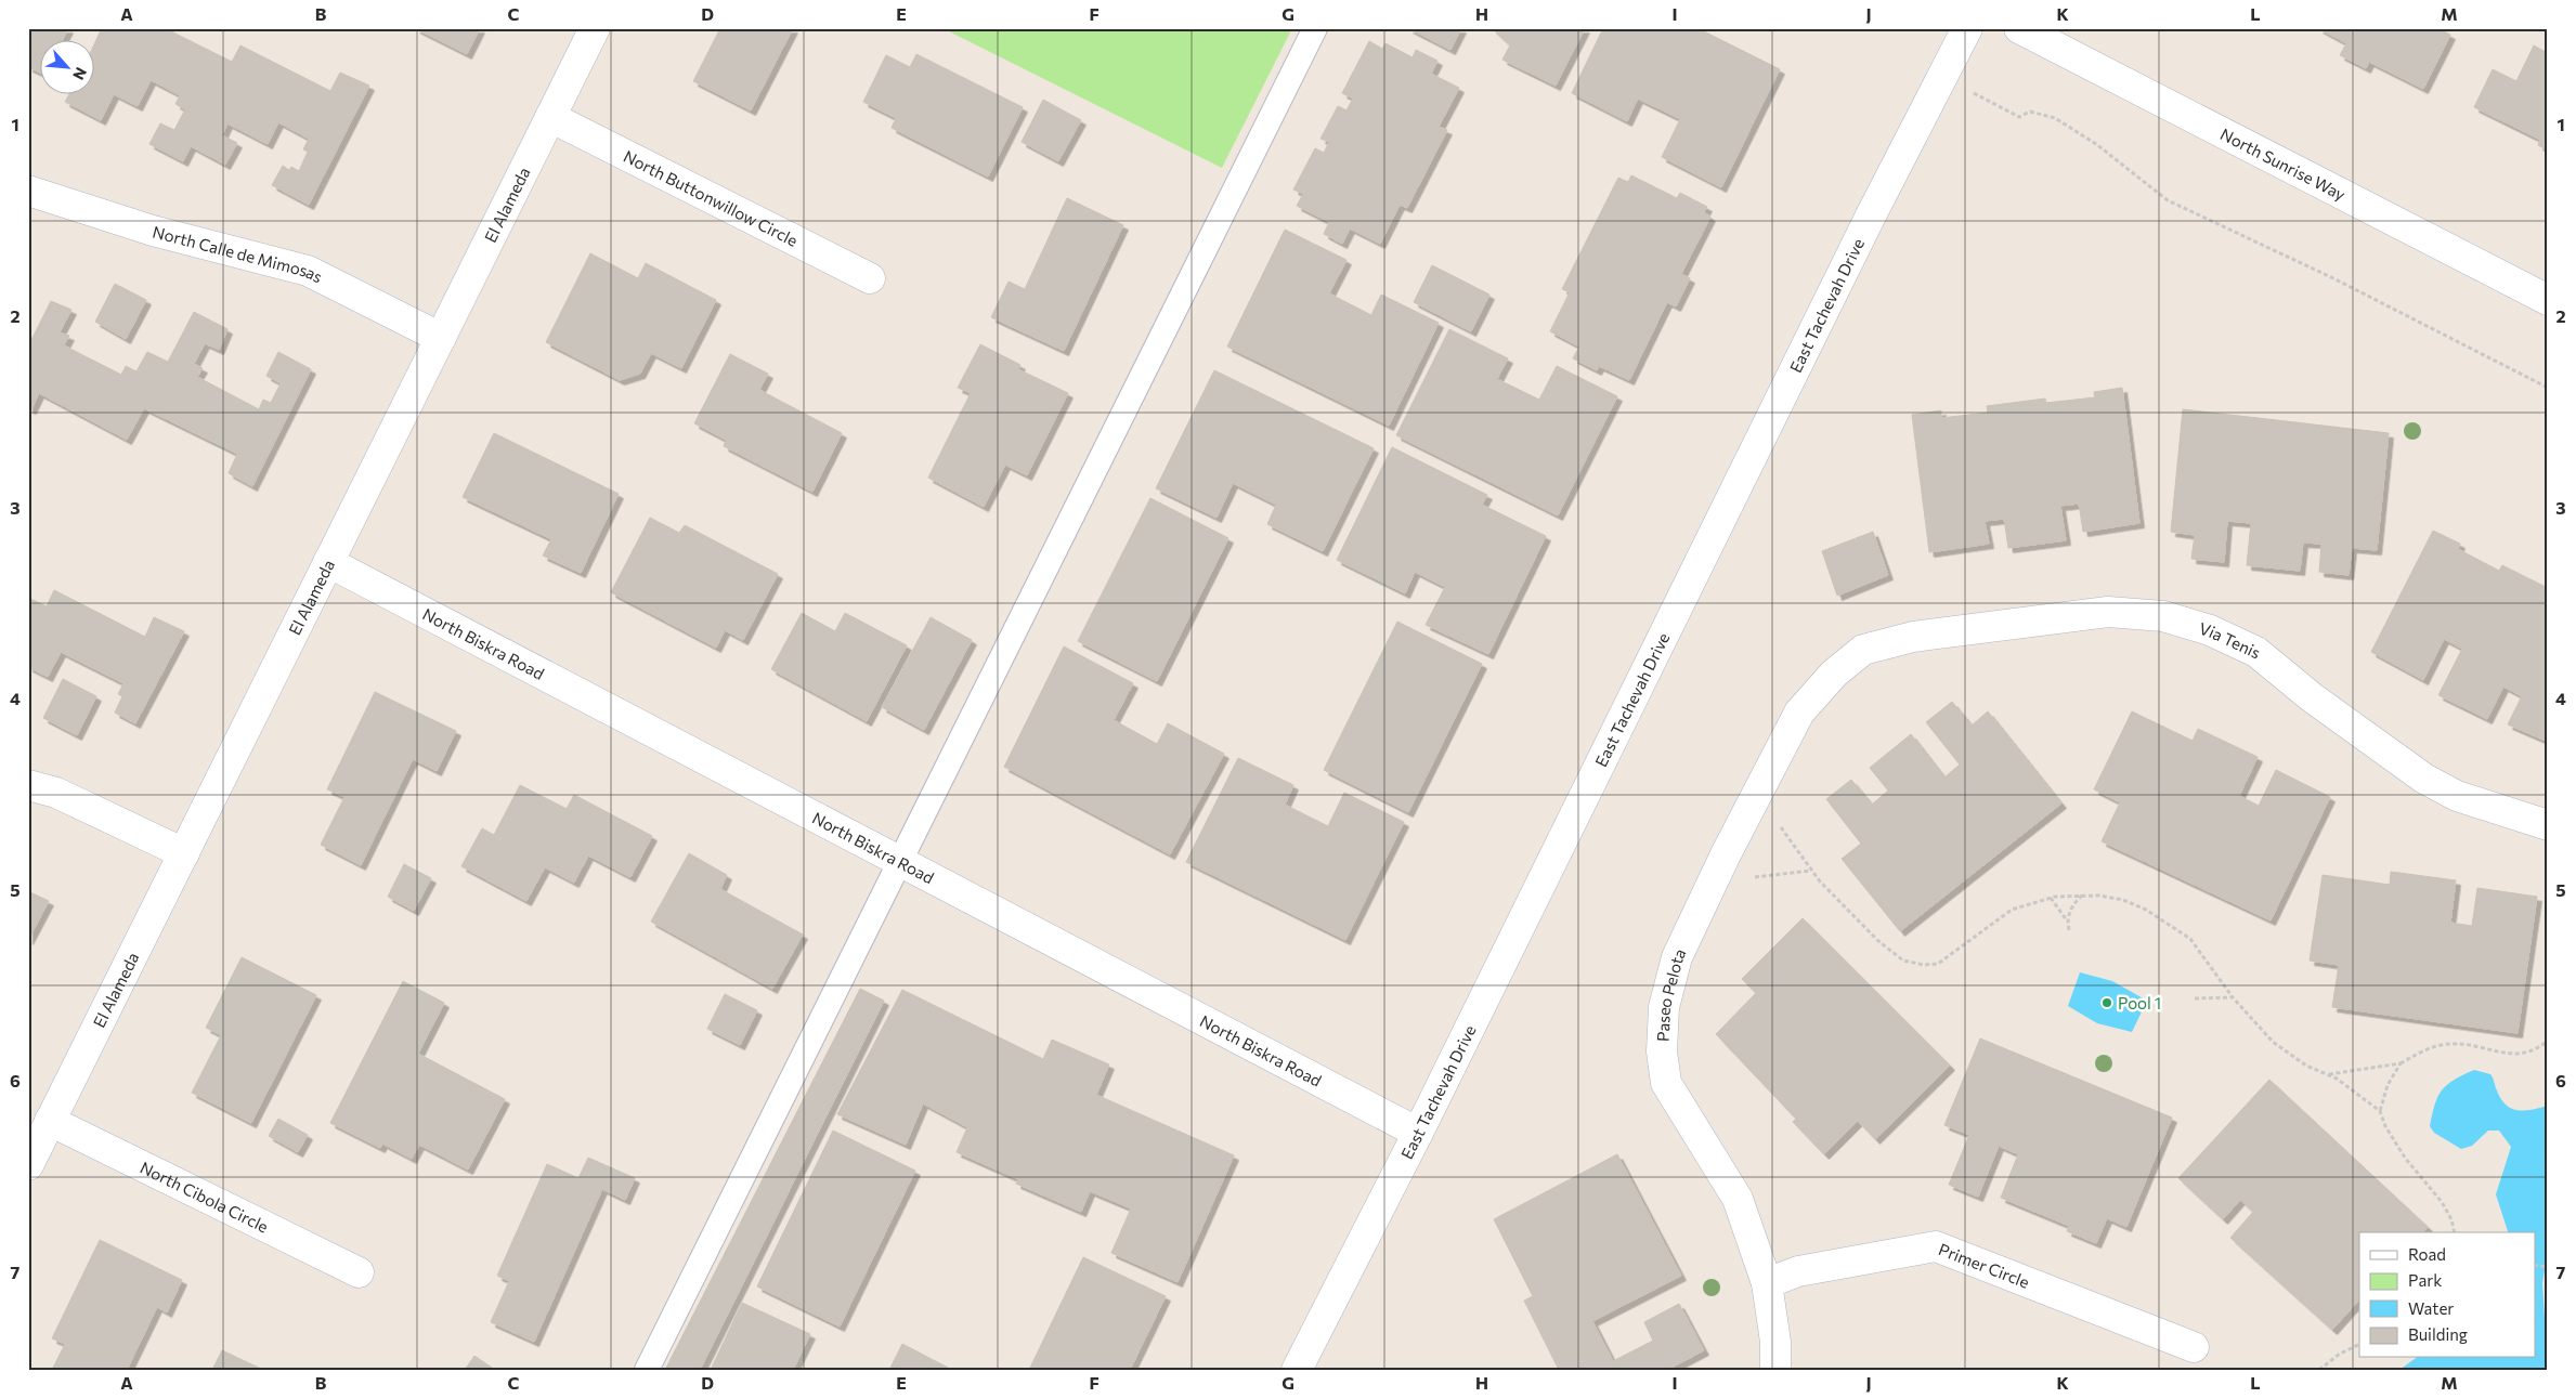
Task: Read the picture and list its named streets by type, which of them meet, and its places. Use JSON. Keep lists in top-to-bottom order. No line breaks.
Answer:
{"streets":{"street":["North Sunrise Way","North Buttonwillow Circle","El Alameda","North Calle de Mimosas","East Tachevah Drive","Via Tenis","North Biskra Road","Paseo Pelota","North Cibola Circle","Primer Circle"]},"crossings":[["North Buttonwillow Circle","El Alameda"],["El Alameda","North Calle de Mimosas"],["El Alameda","North Biskra Road"],["El Alameda","North Cibola Circle"],["East Tachevah Drive","North Biskra Road"],["Via Tenis","Paseo Pelota"],["Paseo Pelota","Primer Circle"]],"places":["Pool 1"],"legend":["Road","Park","Water","Building"],"north":"bottom right","grid":{"columns":["A","B","C","D","E","F","G","H","I","J","K","L","M"],"rows":["1","2","3","4","5","6","7"]}}
